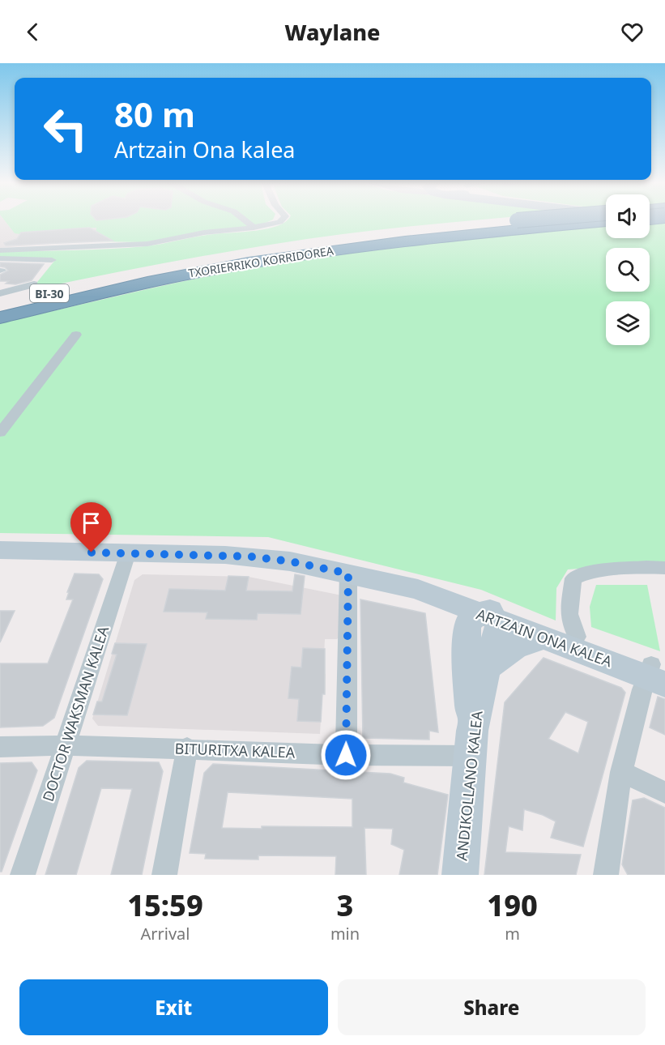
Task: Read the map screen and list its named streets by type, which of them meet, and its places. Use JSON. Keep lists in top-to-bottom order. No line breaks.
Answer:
{"streets":{"highway":["TXORIERRIKO KORRIDOREA","BI-30"],"main road":["ARTZAIN ONA KALEA","ANDIKOLLANO KALEA"],"street":["DOCTOR WAKSMAN KALEA","BITURITXA KALEA"]},"crossings":[["ARTZAIN ONA KALEA","DOCTOR WAKSMAN KALEA"],["ARTZAIN ONA KALEA","ANDIKOLLANO KALEA"],["DOCTOR WAKSMAN KALEA","BITURITXA KALEA"],["BITURITXA KALEA","ANDIKOLLANO KALEA"]],"page":{"header":"Waylane","turn":["80 m","Artzain Ona kalea"],"eta":["15:59","Arrival","3","min","190","m"],"buttons":["Exit","Share"]}}
